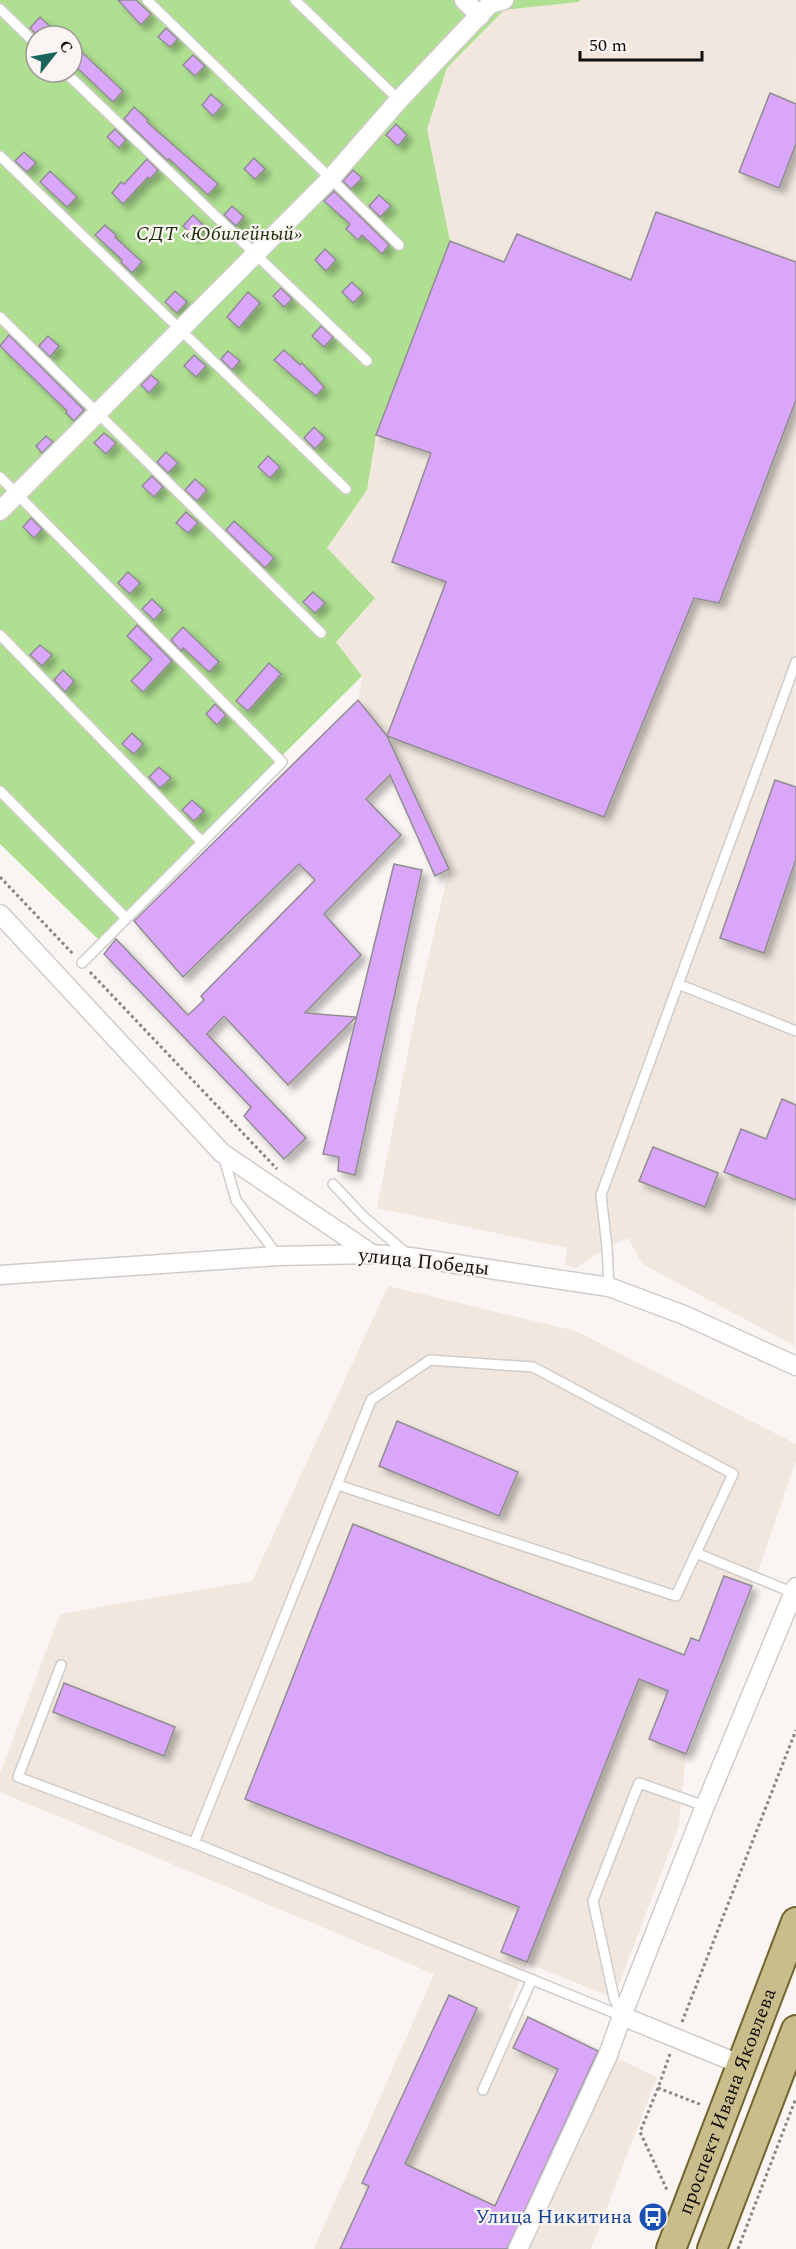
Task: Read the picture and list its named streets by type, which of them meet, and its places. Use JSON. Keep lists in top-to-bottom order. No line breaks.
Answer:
{"streets":{"main road":["проспект Ивана Яковлева"],"street":["улица Победы"]},"parks":["СДТ «Юбилейный»"],"places":{"bus stop":["Улица Никитина"]},"scale_bar":"50 m","north":"top right"}
